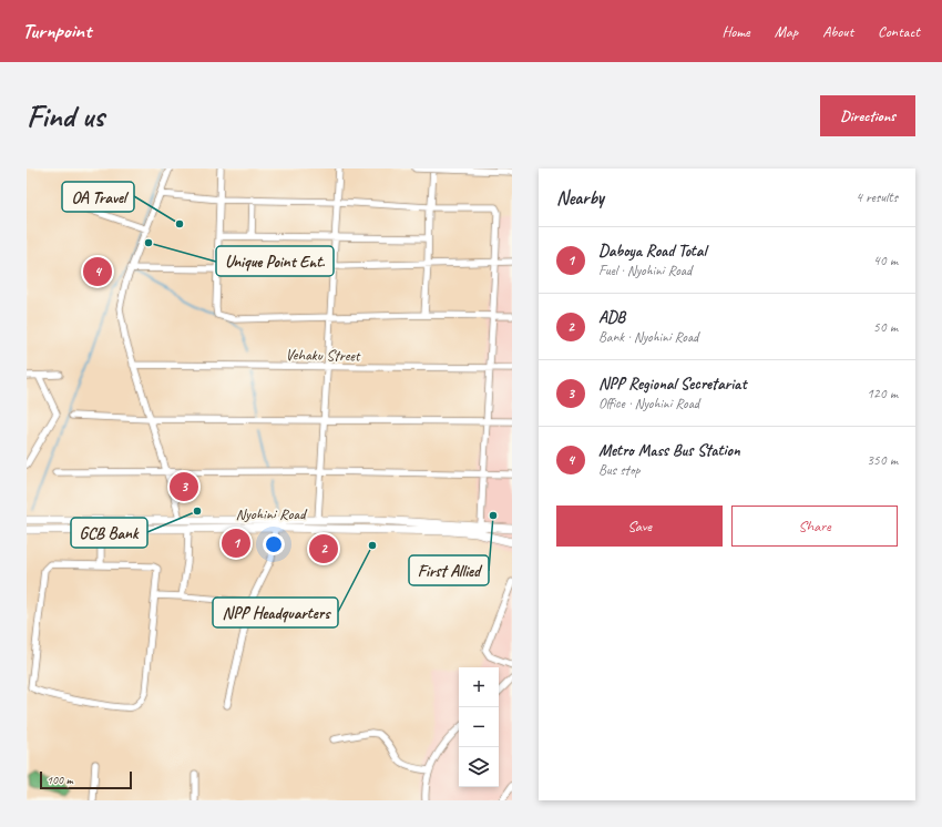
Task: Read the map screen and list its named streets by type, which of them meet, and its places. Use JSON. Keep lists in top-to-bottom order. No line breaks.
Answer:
{"streets":{"main road":["Nyohini Road"],"street":["Vehaku Street"]},"places":["OA Travel","Unique Point Ent.","GCB Bank","First Allied","NPP Headquarters"],"scale_bar":"100 m","page":{"header":"Turnpoint","nav":["Home","Map","About","Contact"],"buttons":["Directions",["Save","Share"]],"title":"Find us","heading":["Nearby","4 results"],"list":[{"mark":"1","name":"Daboya Road Total","note":"Fuel · Nyohini Road","value":"40 m"},{"mark":"2","name":"ADB","note":"Bank · Nyohini Road","value":"50 m"},{"mark":"3","name":"NPP Regional Secretariat","note":"Office · Nyohini Road","value":"120 m"},{"mark":"4","name":"Metro Mass Bus Station","note":"Bus stop","value":"350 m"}],"pins":["4","3","1","2"],"map_buttons":["+","−"],"scale":"100 m"}}
